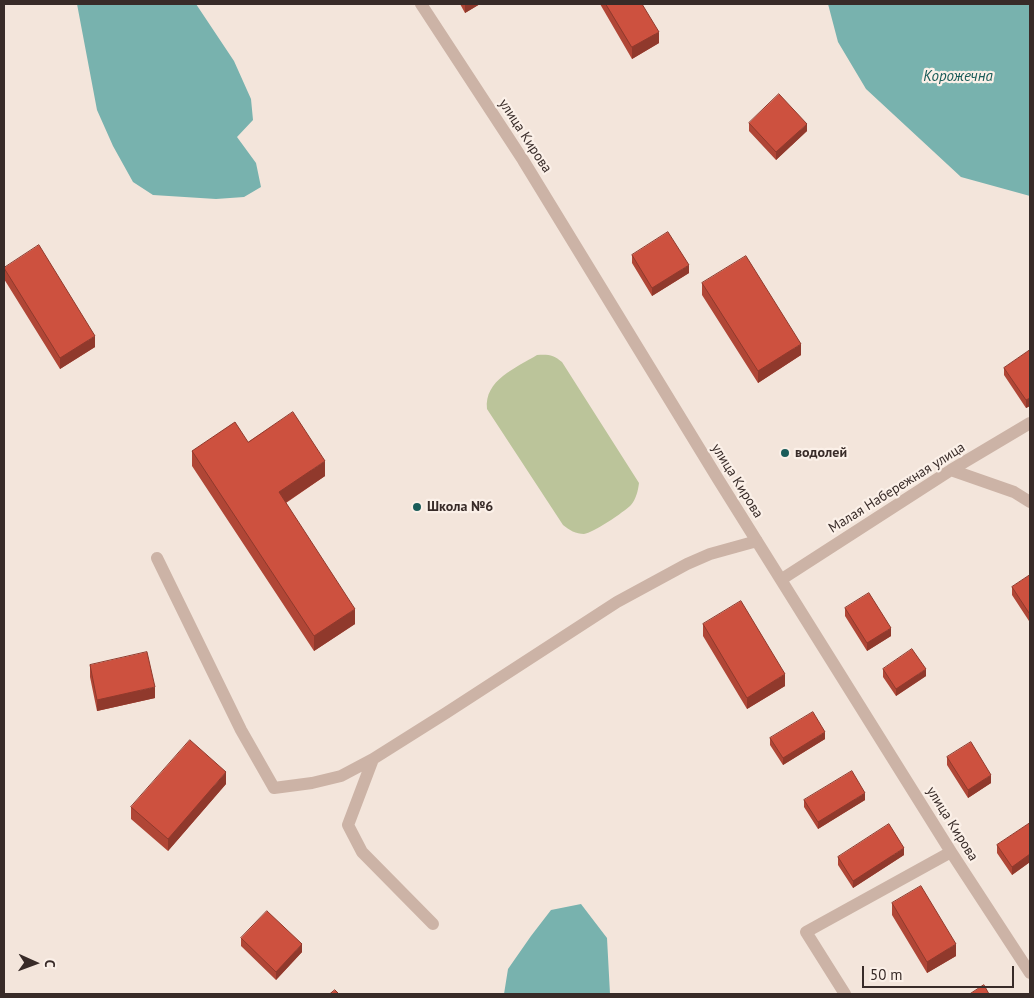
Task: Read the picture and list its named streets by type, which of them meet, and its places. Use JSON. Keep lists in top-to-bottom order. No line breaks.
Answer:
{"streets":{"street":["улица Кирова","Малая Набережная улица"]},"crossings":[["улица Кирова","Малая Набережная улица"]],"water":["Корожечна"],"places":["водолей","Школа №6"],"scale_bar":"50 m","north":"right"}
